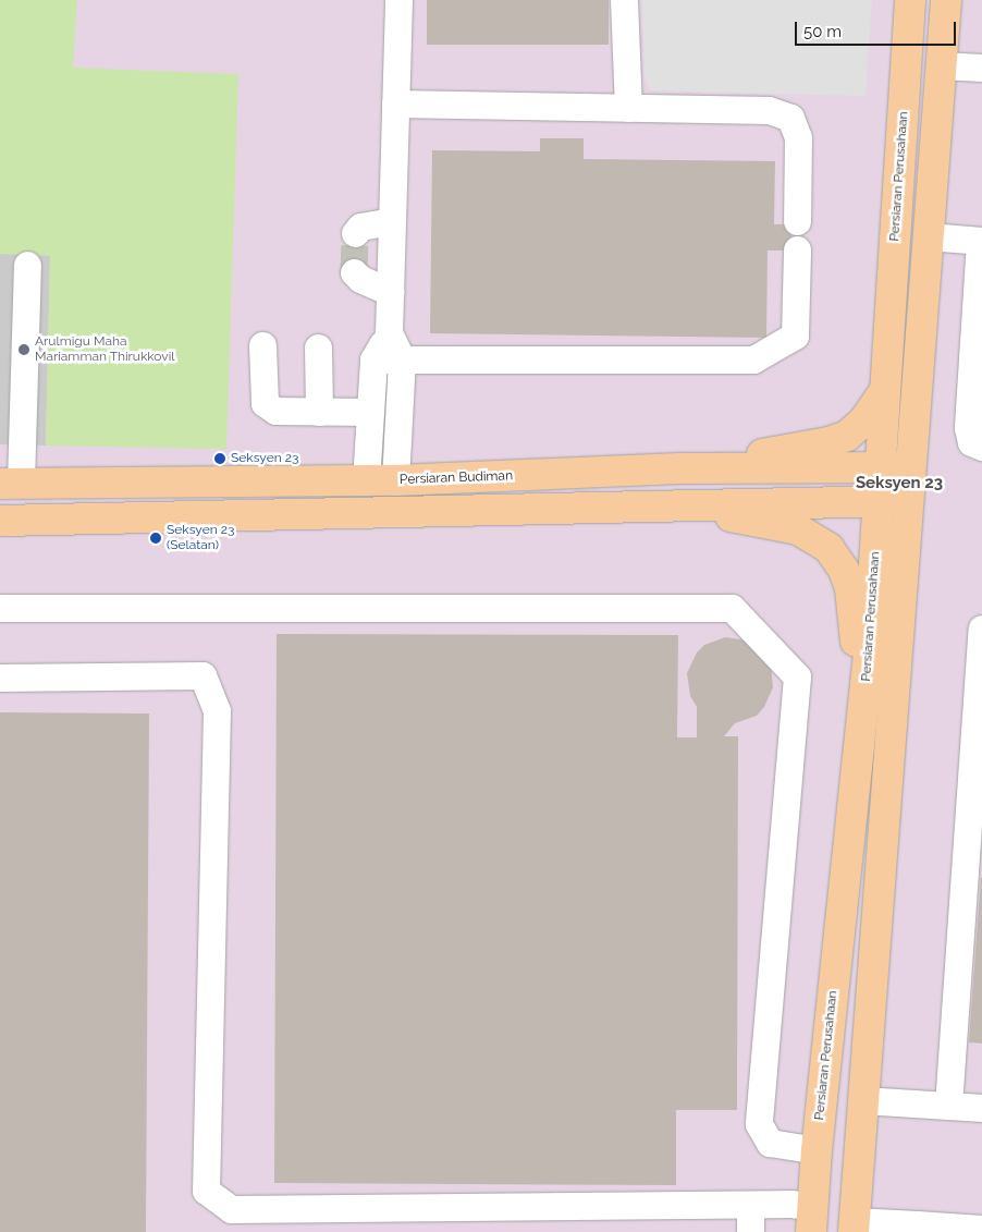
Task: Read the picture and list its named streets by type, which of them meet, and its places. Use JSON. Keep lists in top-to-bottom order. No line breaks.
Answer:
{"streets":{"main road":["Persiaran Perusahaan","Persiaran Budiman"]},"crossings":[["Persiaran Perusahaan","Persiaran Budiman"]],"districts":["Seksyen 23"],"places":["Arulmigu Maha Mariamman Thirukkovil","Seksyen 23","Seksyen 23 (Selatan)"],"scale_bar":"50 m"}
